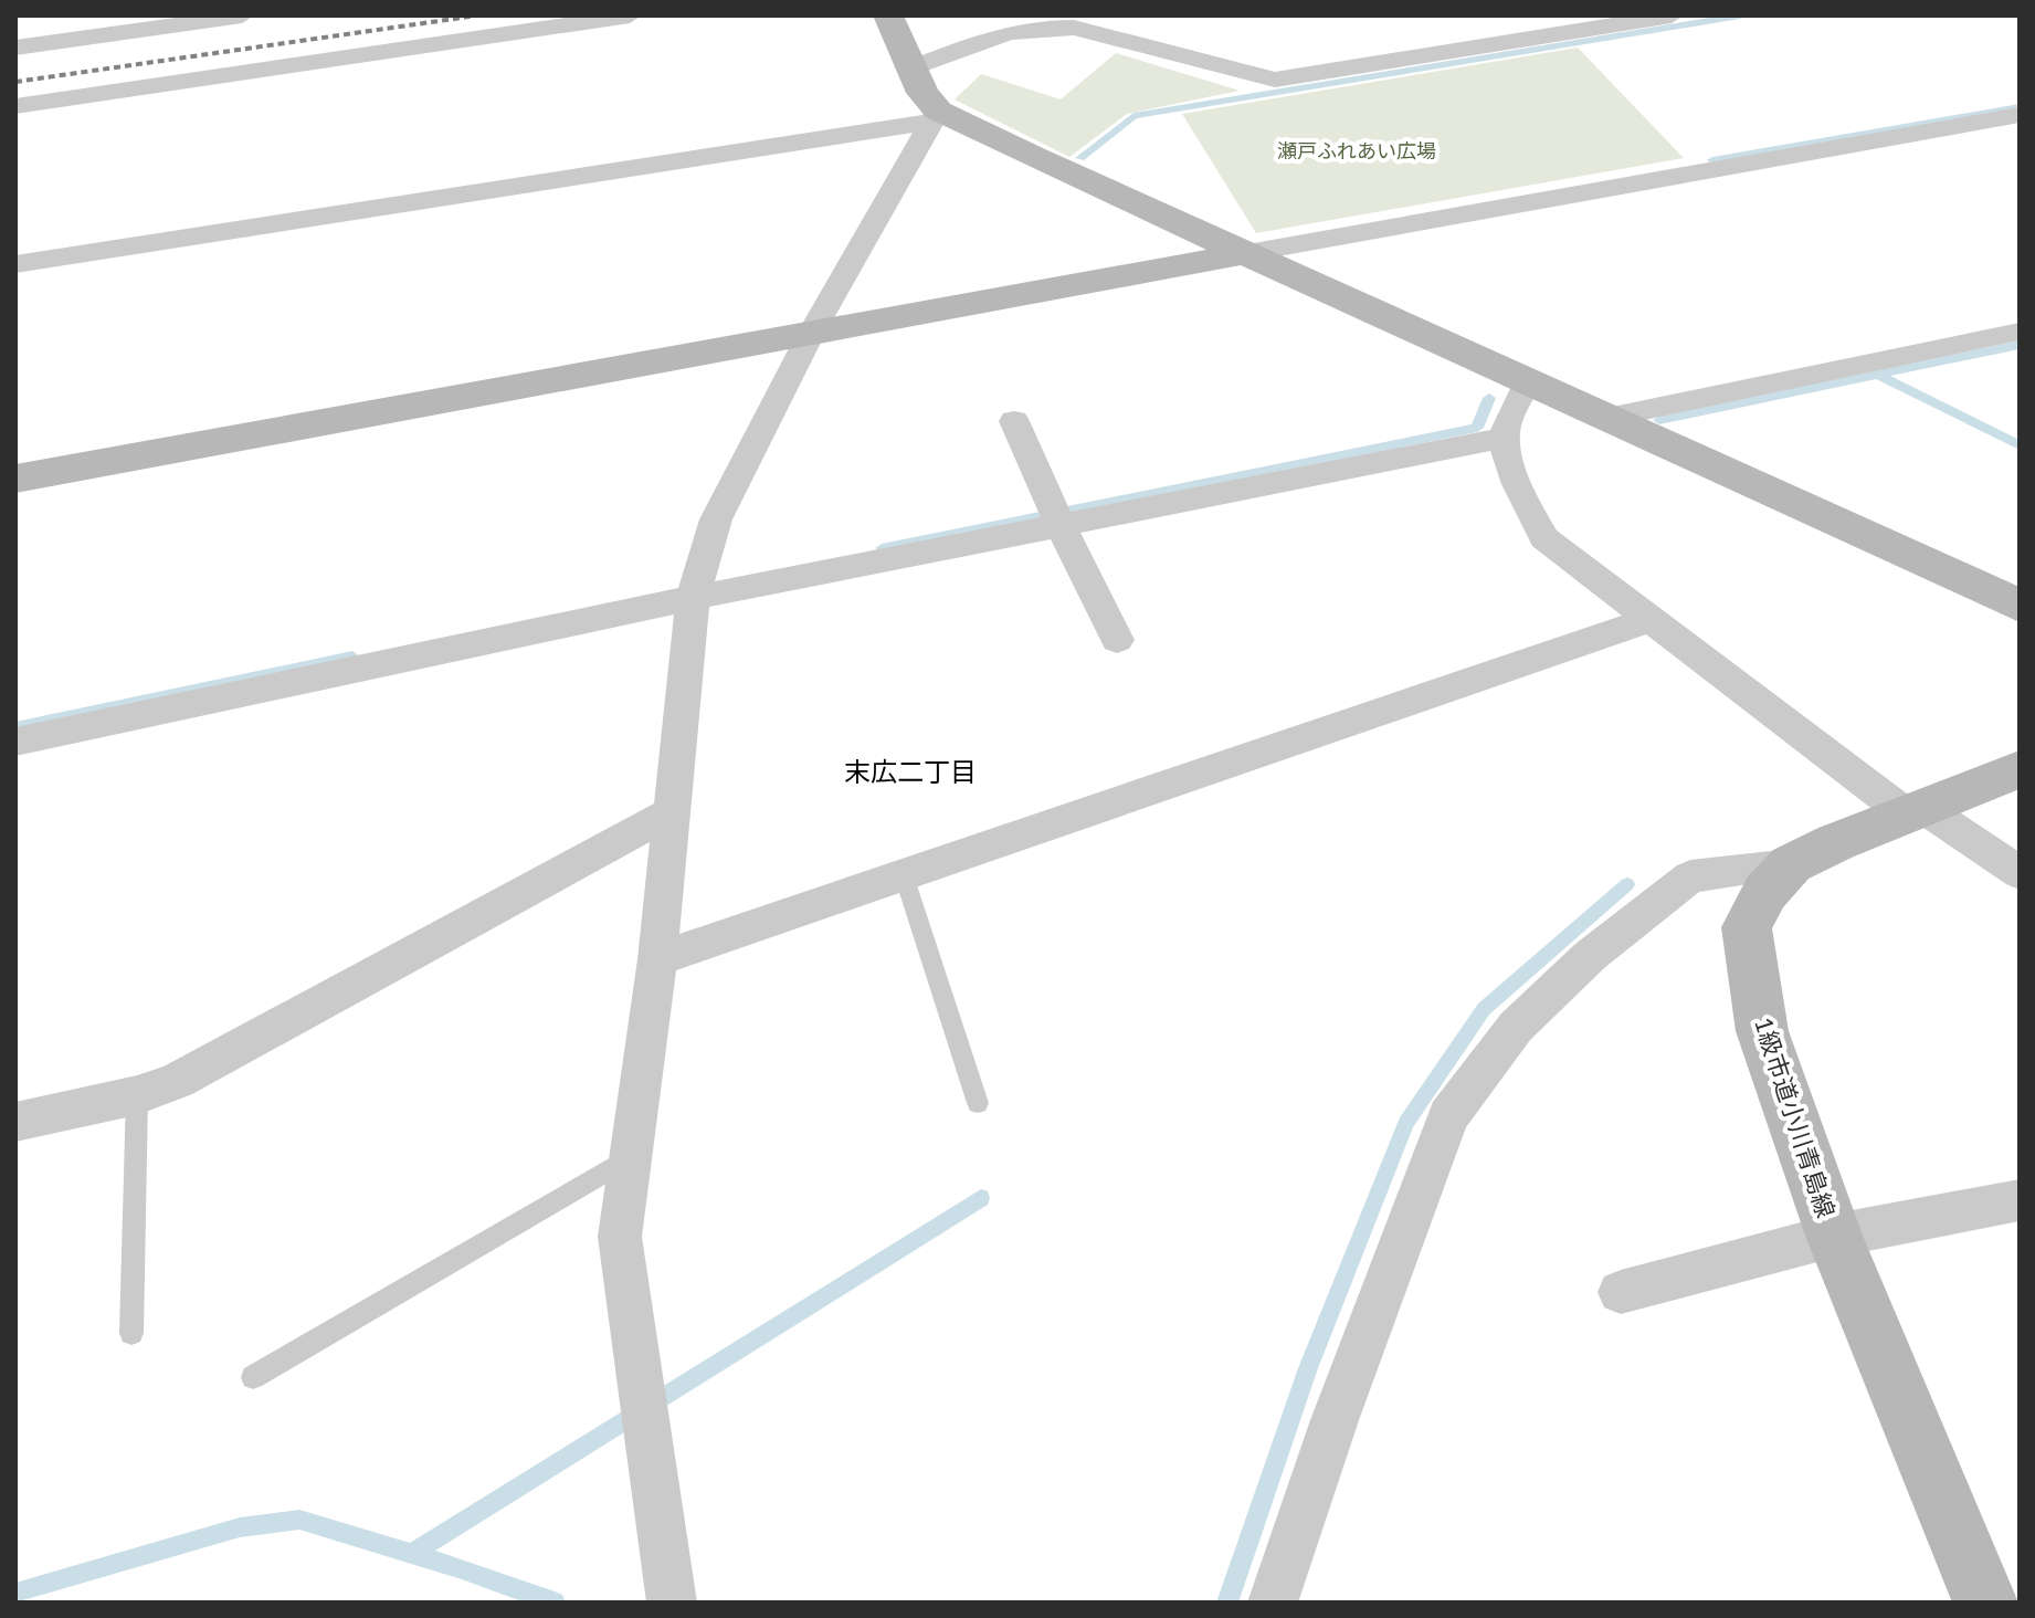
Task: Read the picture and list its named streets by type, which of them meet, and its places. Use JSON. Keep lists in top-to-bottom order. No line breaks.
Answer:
{"streets":{"street":["1級市道小川青島線"]},"districts":["末広二丁目"],"parks":["瀬戸ふれあい広場"]}
